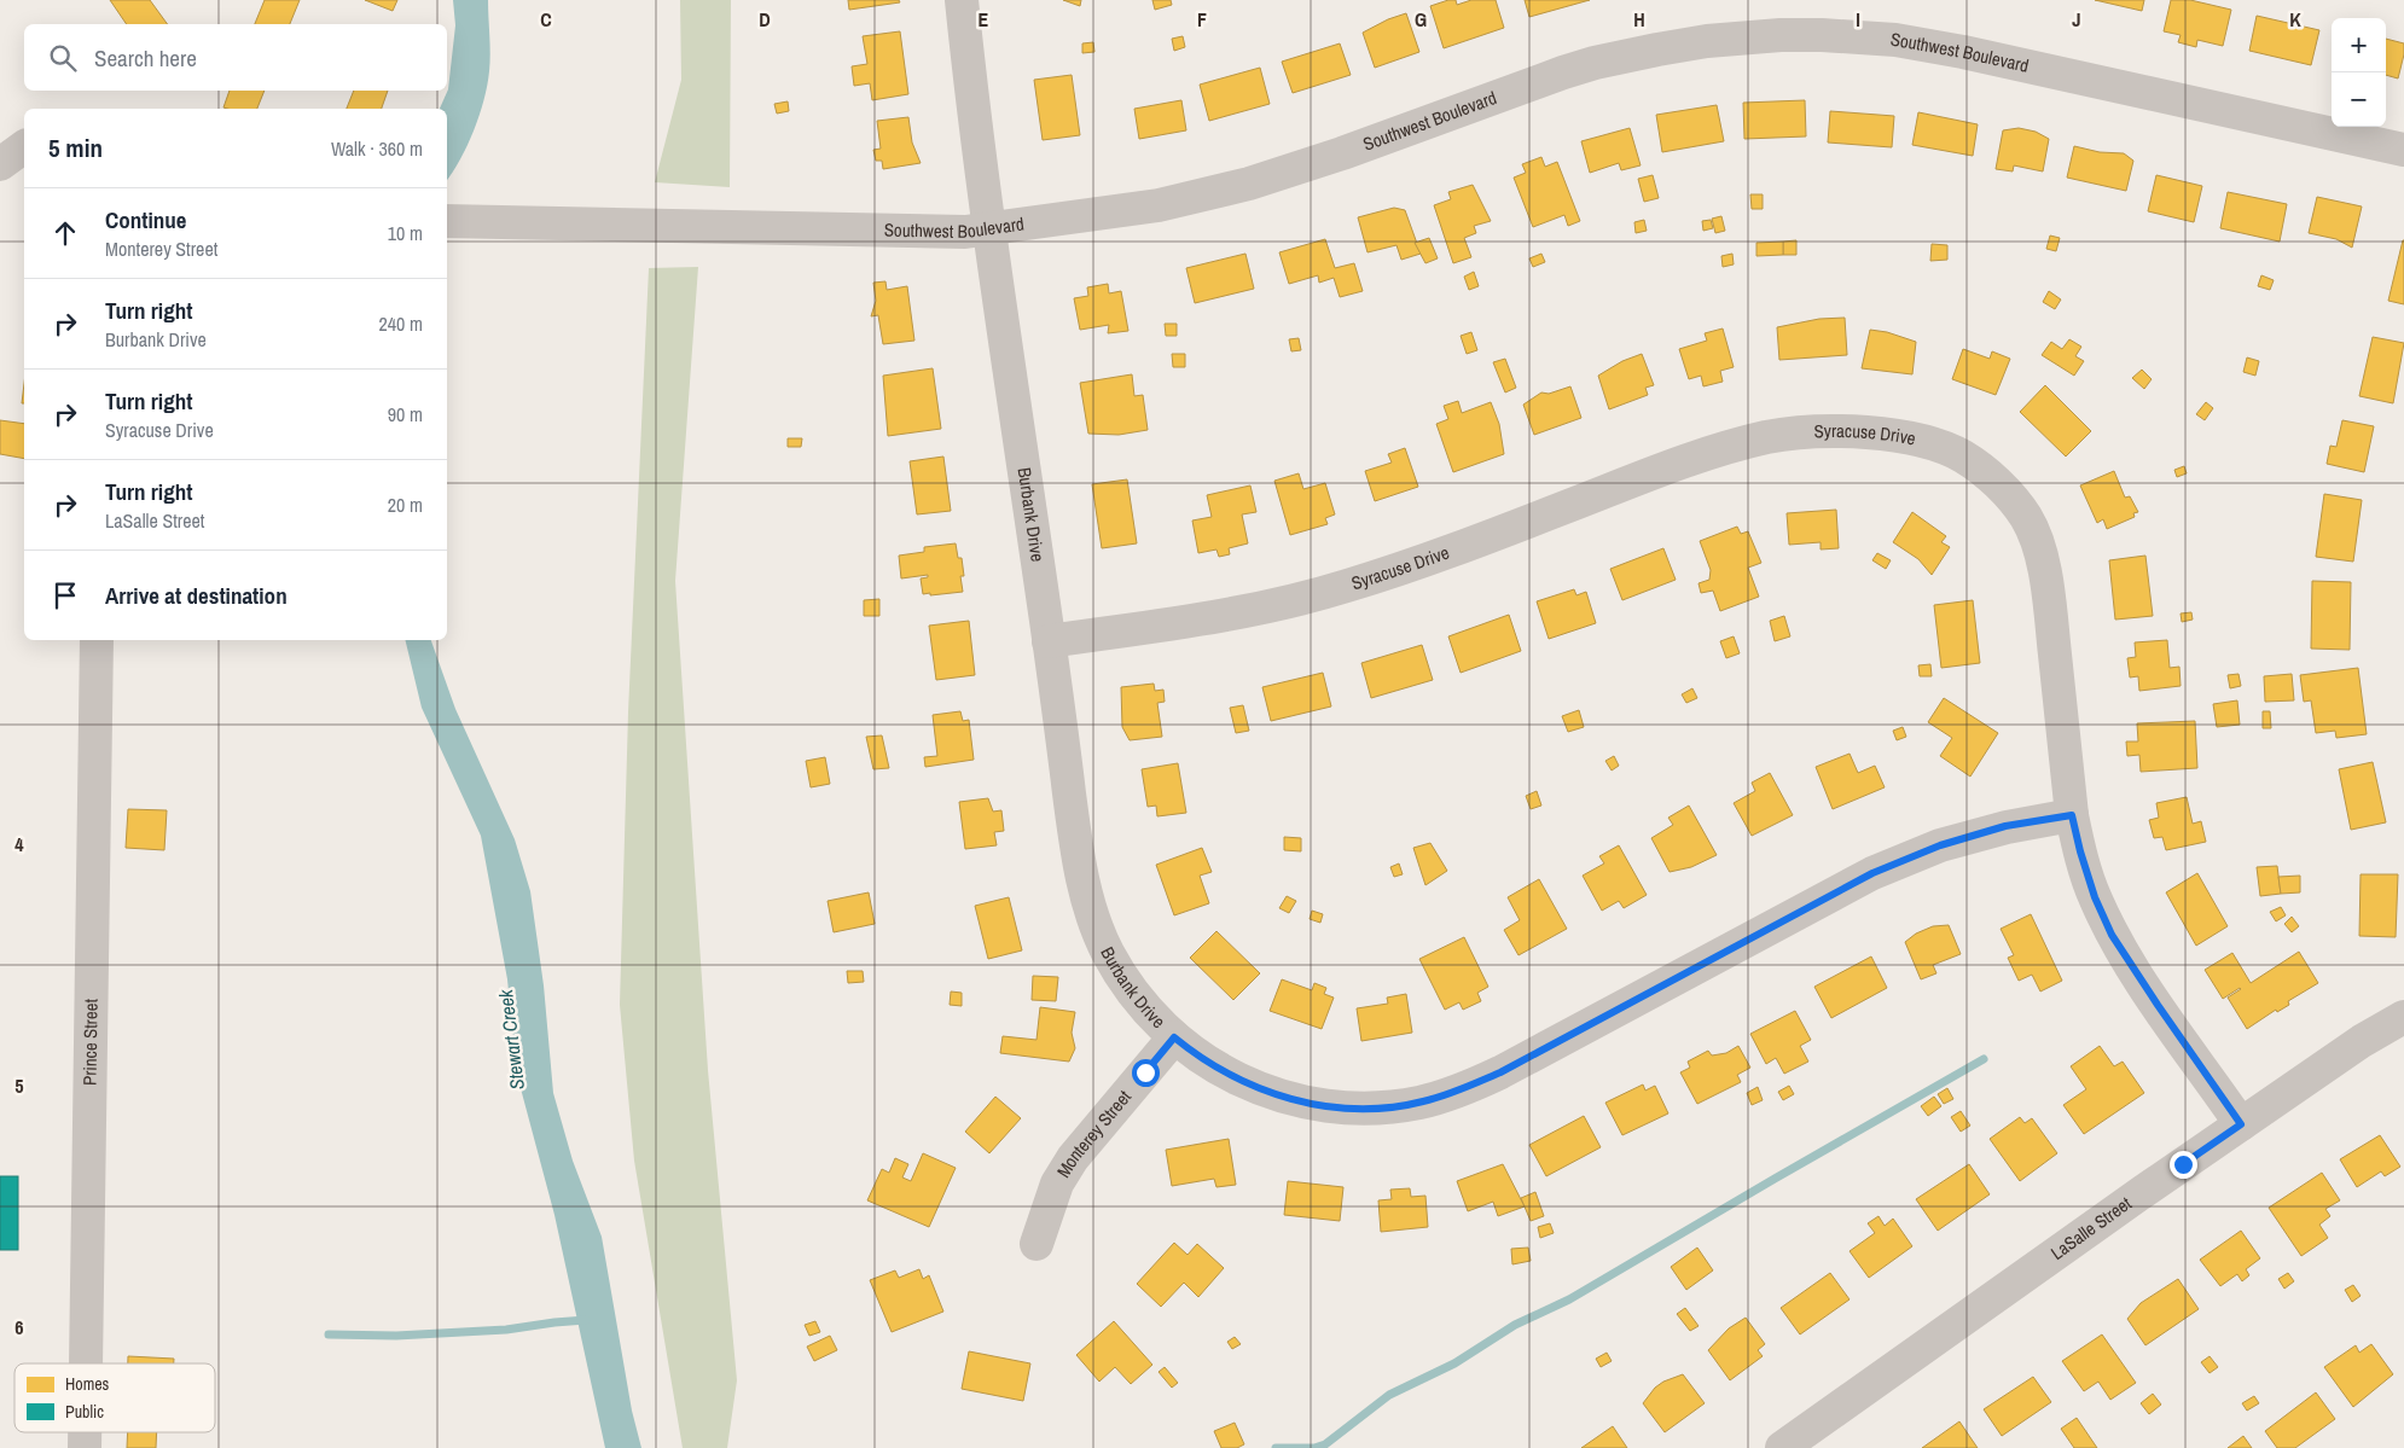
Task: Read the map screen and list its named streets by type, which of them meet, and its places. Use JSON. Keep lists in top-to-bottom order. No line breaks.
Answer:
{"streets":{"street":["Southwest Boulevard","Syracuse Drive","Burbank Drive","Prince Street","Monterey Street","LaSalle Street"]},"crossings":[["Southwest Boulevard","Burbank Drive"],["Syracuse Drive","Burbank Drive"],["Syracuse Drive","LaSalle Street"],["Burbank Drive","Monterey Street"]],"water":["Stewart Creek"],"legend":["Homes","Public"],"page":{"map_buttons":["+","−"],"search":"Search here","heading":["5 min","Walk · 360 m"],"list":[["Continue","Monterey Street","10 m"],["Turn right","Burbank Drive","240 m"],["Turn right","Syracuse Drive","90 m"],["Turn right","LaSalle Street","20 m"],"Arrive at destination"]},"grid":{"columns":["C","D","E","F","G","H","I","J","K"],"rows":["4","5","6"]}}
